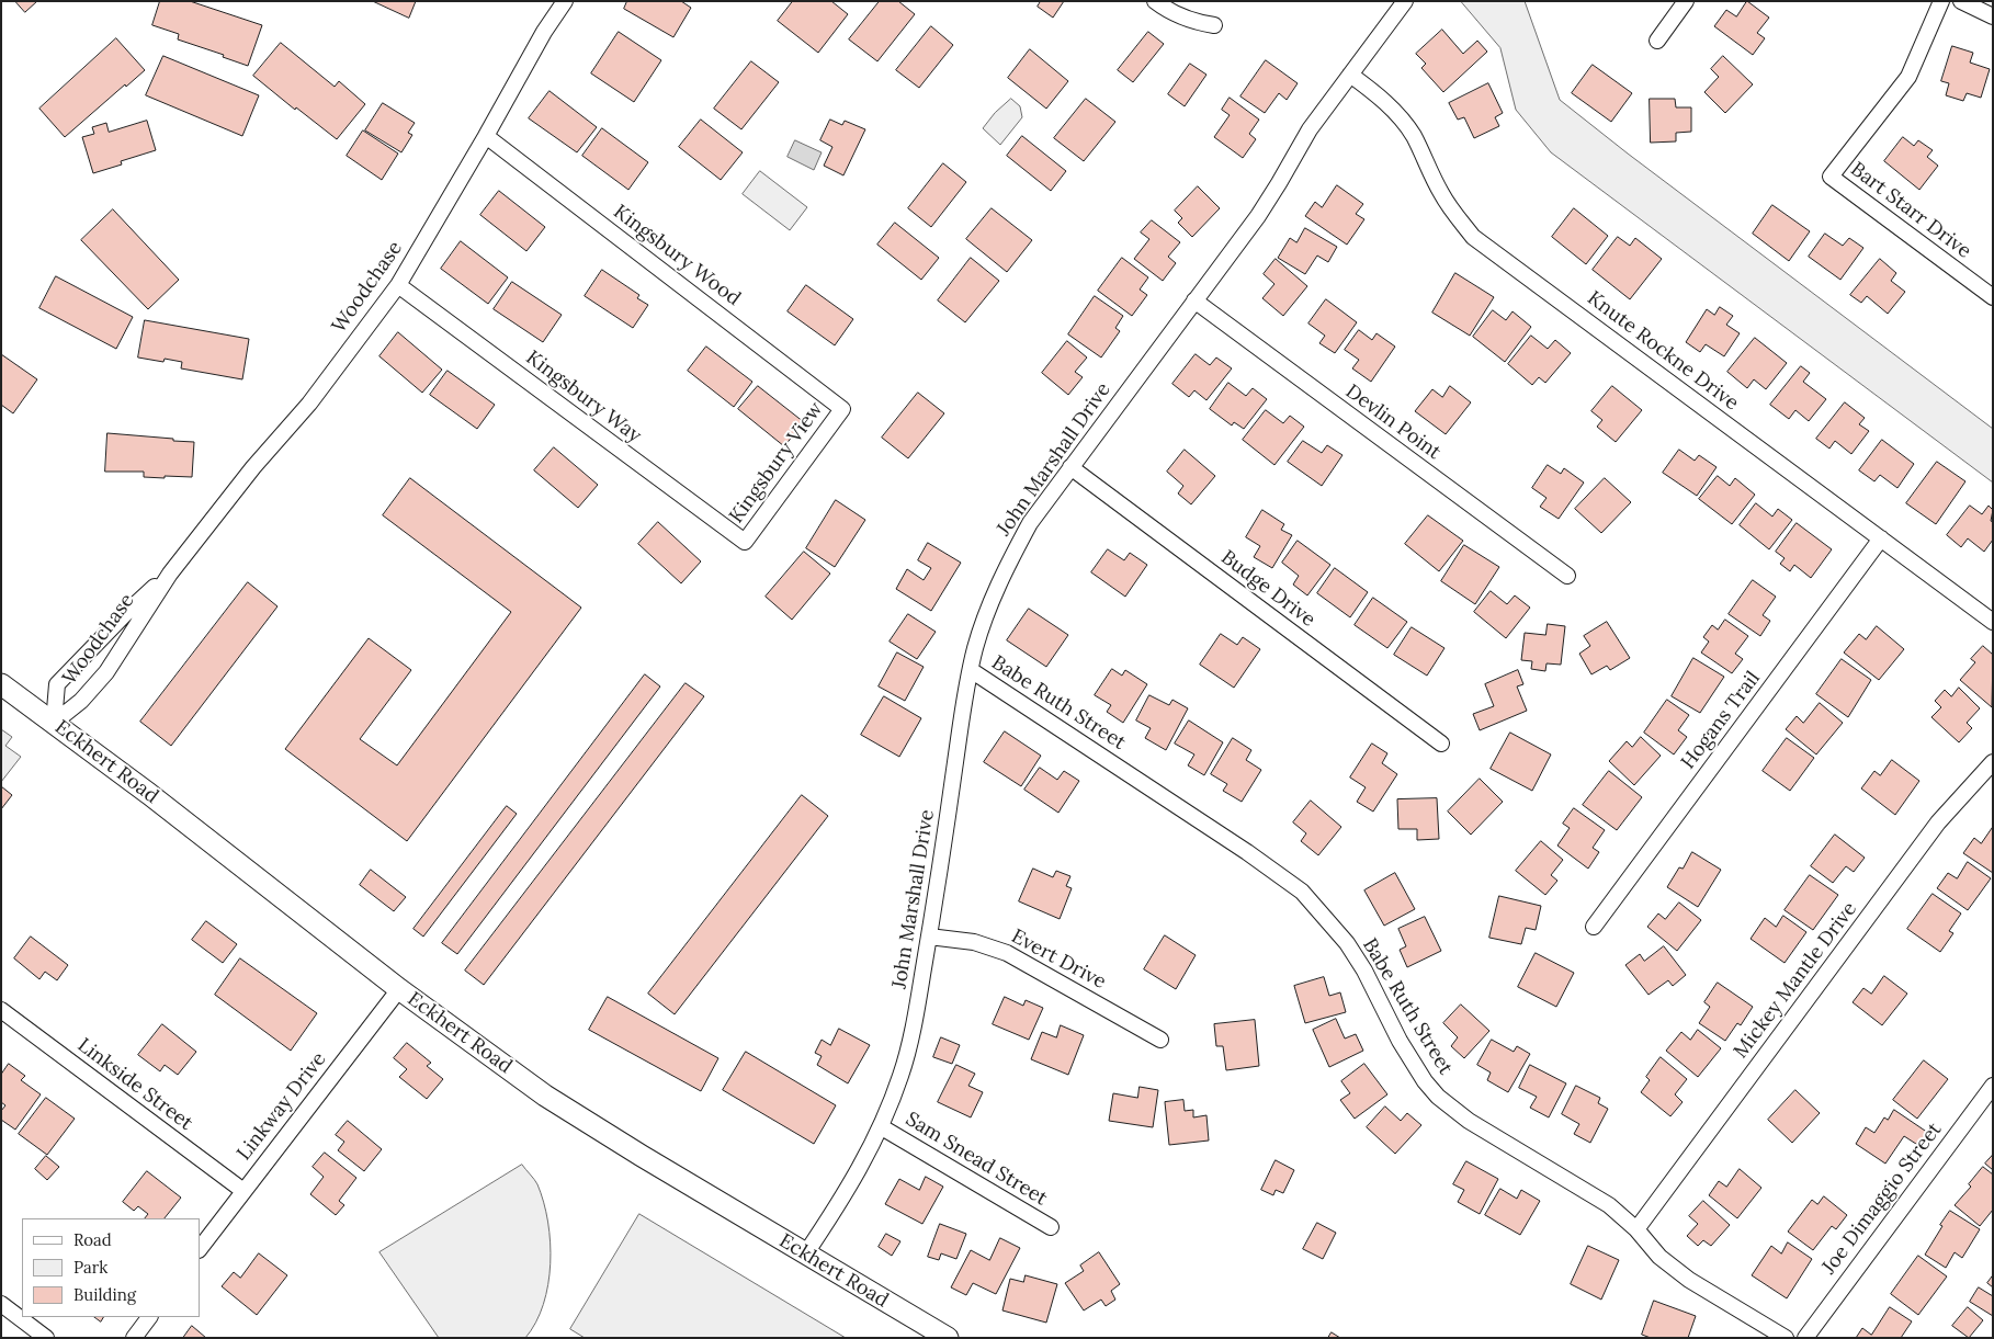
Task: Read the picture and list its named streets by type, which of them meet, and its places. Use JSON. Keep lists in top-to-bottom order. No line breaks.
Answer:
{"streets":{"main road":["Eckhert Road"],"street":["Bart Starr Drive","Kingsbury Wood","Woodchase","Knute Rockne Drive","Kingsbury Way","Devlin Point","John Marshall Drive","Kingsbury View","Budge Drive","Babe Ruth Street","Hogans Trail","Evert Drive","Mickey Mantle Drive","Linkside Street","Linkway Drive","Sam Snead Street","Joe Dimaggio Street"]},"crossings":[["Kingsbury Wood","Woodchase"],["Kingsbury Wood","Kingsbury View"],["Woodchase","Kingsbury Way"],["Woodchase","Eckhert Road"],["Knute Rockne Drive","John Marshall Drive"],["Knute Rockne Drive","Hogans Trail"],["Kingsbury Way","Kingsbury View"],["Devlin Point","John Marshall Drive"],["John Marshall Drive","Budge Drive"],["John Marshall Drive","Babe Ruth Street"],["John Marshall Drive","Eckhert Road"],["John Marshall Drive","Evert Drive"],["John Marshall Drive","Sam Snead Street"],["Babe Ruth Street","Mickey Mantle Drive"],["Eckhert Road","Linkway Drive"],["Linkside Street","Linkway Drive"]],"legend":["Road","Park","Building"]}
